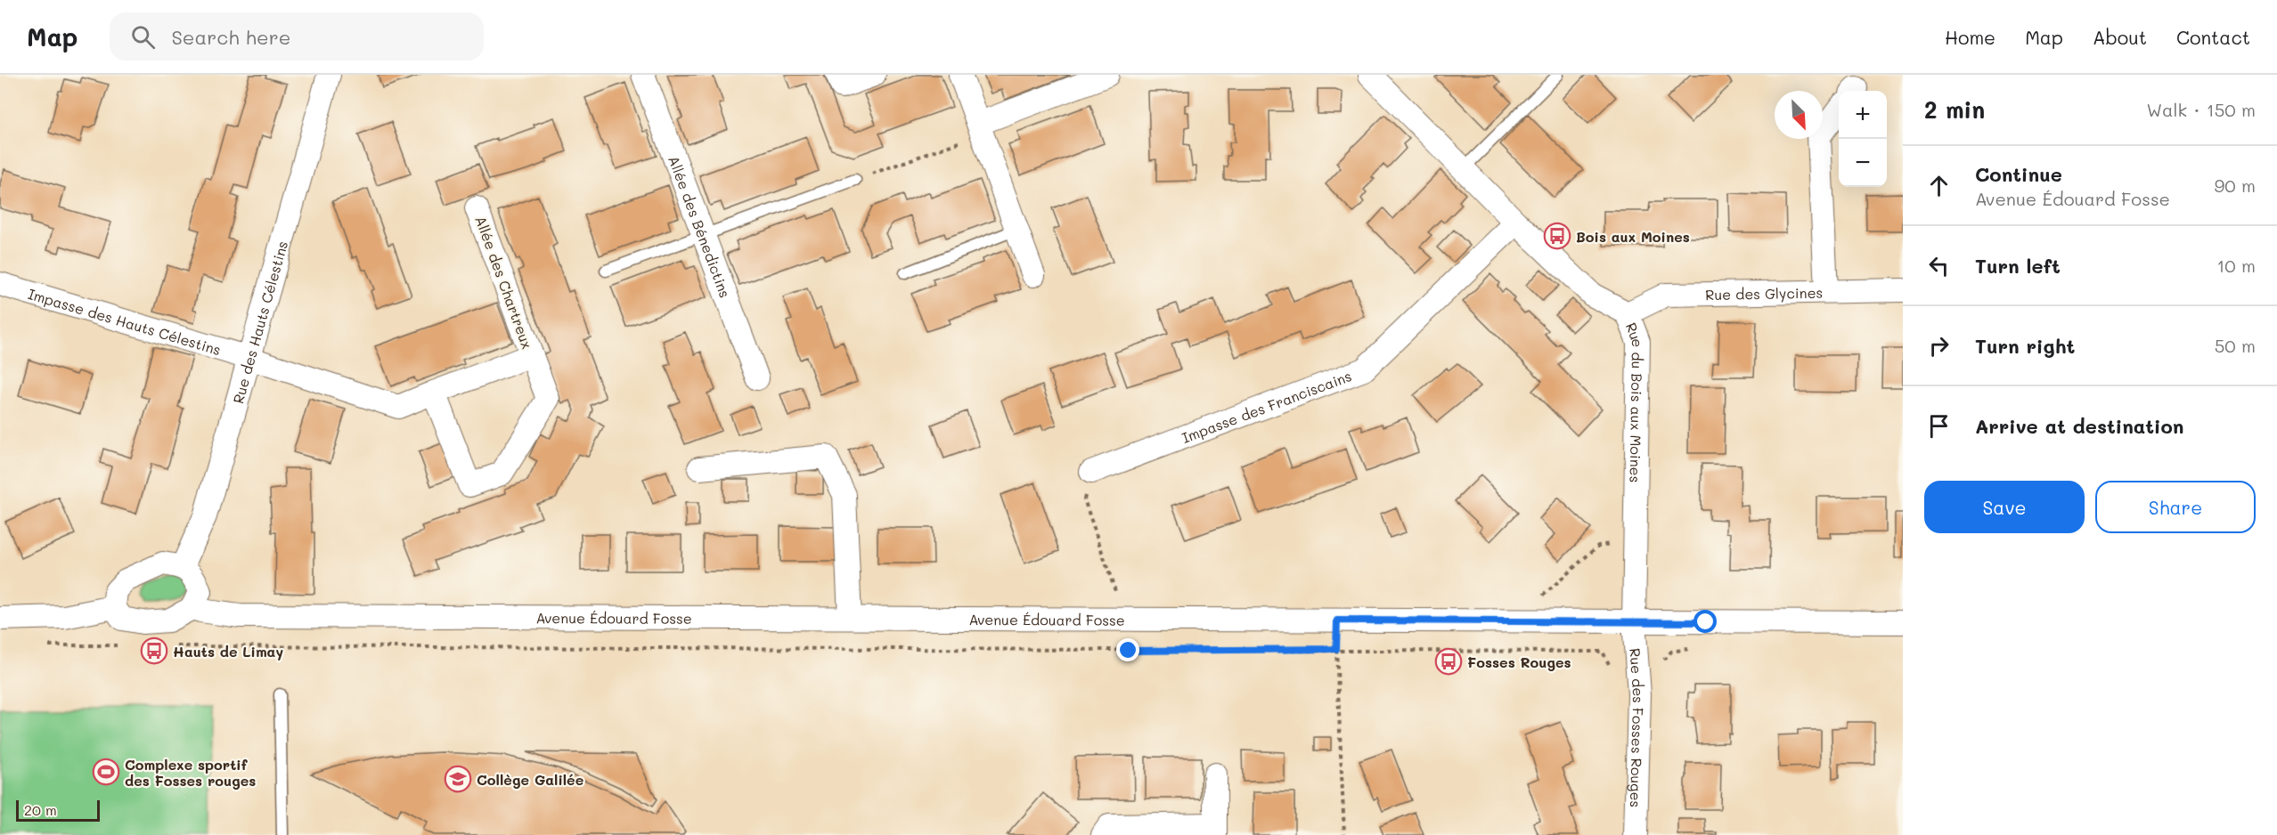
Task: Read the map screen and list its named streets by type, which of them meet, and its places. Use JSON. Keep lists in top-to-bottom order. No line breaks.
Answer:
{"streets":{"street":["Allée des Bénedictins","Allée des Chartreux","Rue des Glycines","Impasse des Hauts Célestins","Rue des Hauts Célestins","Rue du Bois aux Moines","Impasse des Franciscains","Avenue Édouard Fosse","Rue des Fosses Rouges"]},"crossings":[["Allée des Chartreux","Impasse des Hauts Célestins"],["Allée des Chartreux","Rue des Hauts Célestins"],["Rue des Glycines","Rue du Bois aux Moines"],["Impasse des Hauts Célestins","Rue des Hauts Célestins"],["Rue des Hauts Célestins","Avenue Édouard Fosse"],["Rue du Bois aux Moines","Impasse des Franciscains"],["Rue du Bois aux Moines","Avenue Édouard Fosse"],["Rue du Bois aux Moines","Rue des Fosses Rouges"],["Avenue Édouard Fosse","Rue des Fosses Rouges"]],"places":{"bus stop":["Bois aux Moines","Hauts de Limay","Fosses Rouges"],"sports":["Complexe sportif des Fosses rouges"],"school or university":["Collège Galilée"]},"scale_bar":"20 m","north":"bottom right","page":{"header":"Map","search":"Search here","nav":["Home","Map","About","Contact"],"heading":["2 min","Walk · 150 m"],"map_buttons":["+","−"],"list":[["Continue","Avenue Édouard Fosse","90 m"],["Turn left","10 m"],["Turn right","50 m"],"Arrive at destination"],"buttons":["Save","Share"],"scale":"20 m"}}
